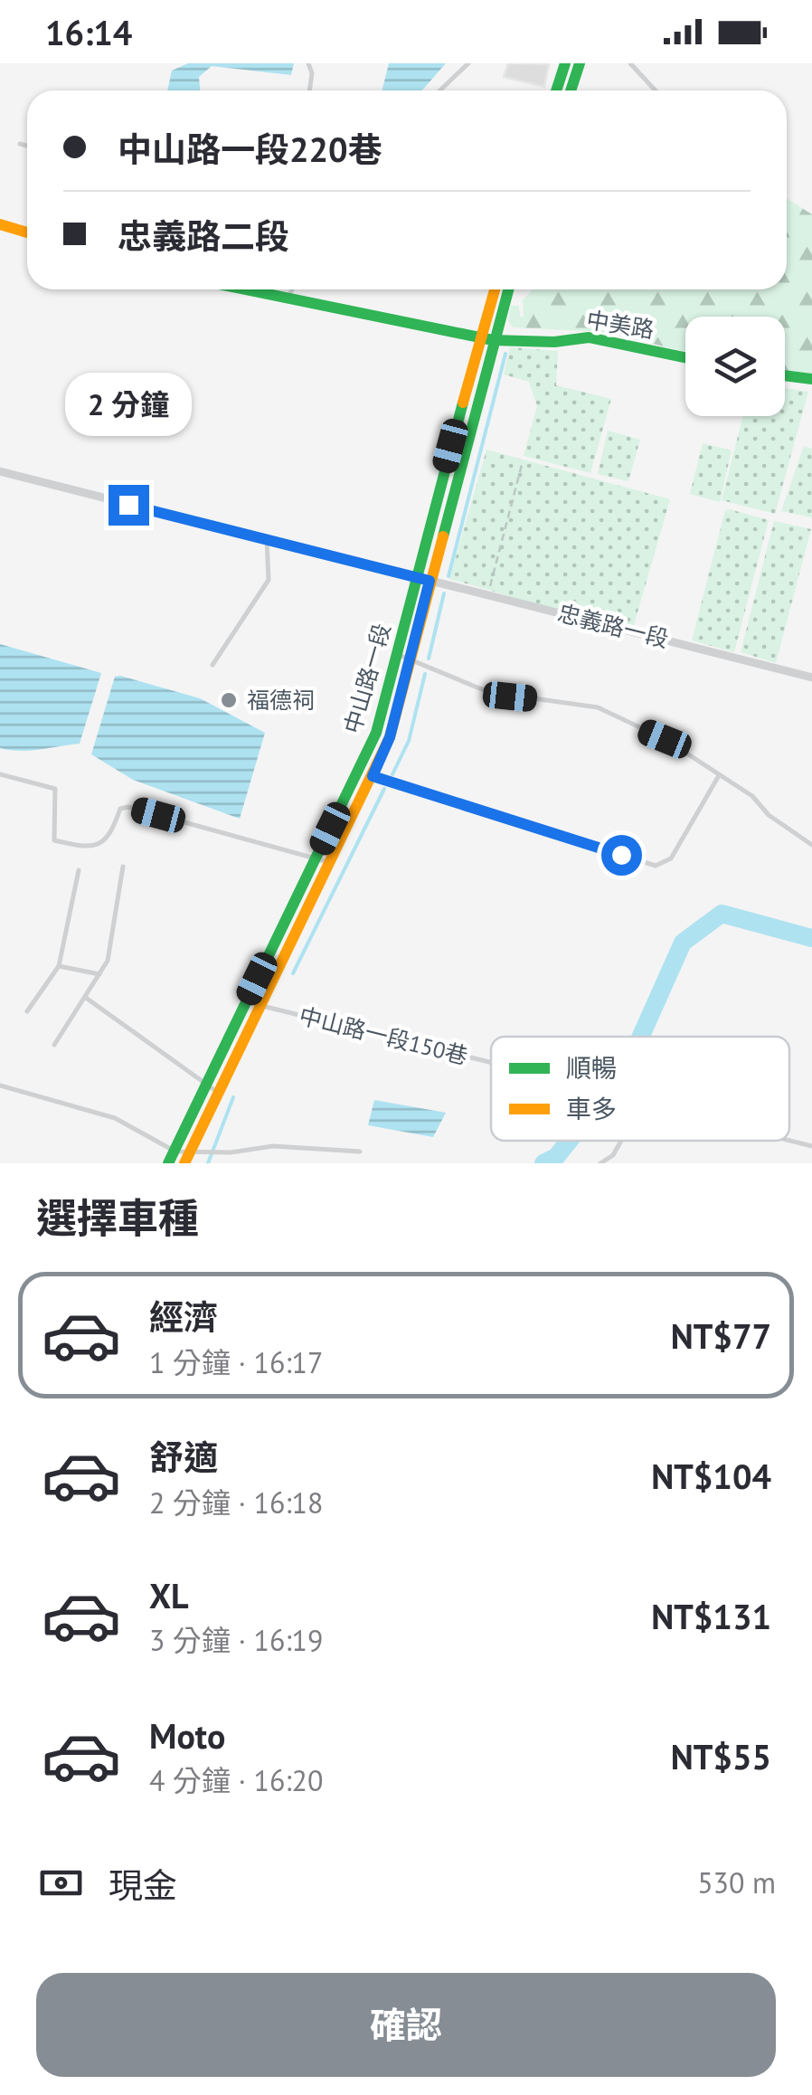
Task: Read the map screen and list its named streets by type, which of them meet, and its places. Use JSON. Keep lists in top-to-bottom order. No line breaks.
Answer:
{"streets":{"street":["中美路","忠義路一段","中山路一段"],"lane":["中山路一段150巷"]},"crossings":[["中美路","中山路一段"],["忠義路一段","中山路一段"],["中山路一段","中山路一段150巷"]],"places":["福德祠"],"legend":["順暢","車多"],"page":{"status":"16:14","banner":["中山路一段220巷","忠義路二段"],"bubble":"2 分鐘","heading":"選擇車種","list":[{"name":"經濟","note":"1 分鐘 · 16:17","value":"NT$77"},{"name":"舒適","note":"2 分鐘 · 16:18","value":"NT$104"},{"name":"XL","note":"3 分鐘 · 16:19","value":"NT$131"},{"name":"Moto","note":"4 分鐘 · 16:20","value":"NT$55"}],"pay":["現金","530 m"],"buttons":"確認"}}
